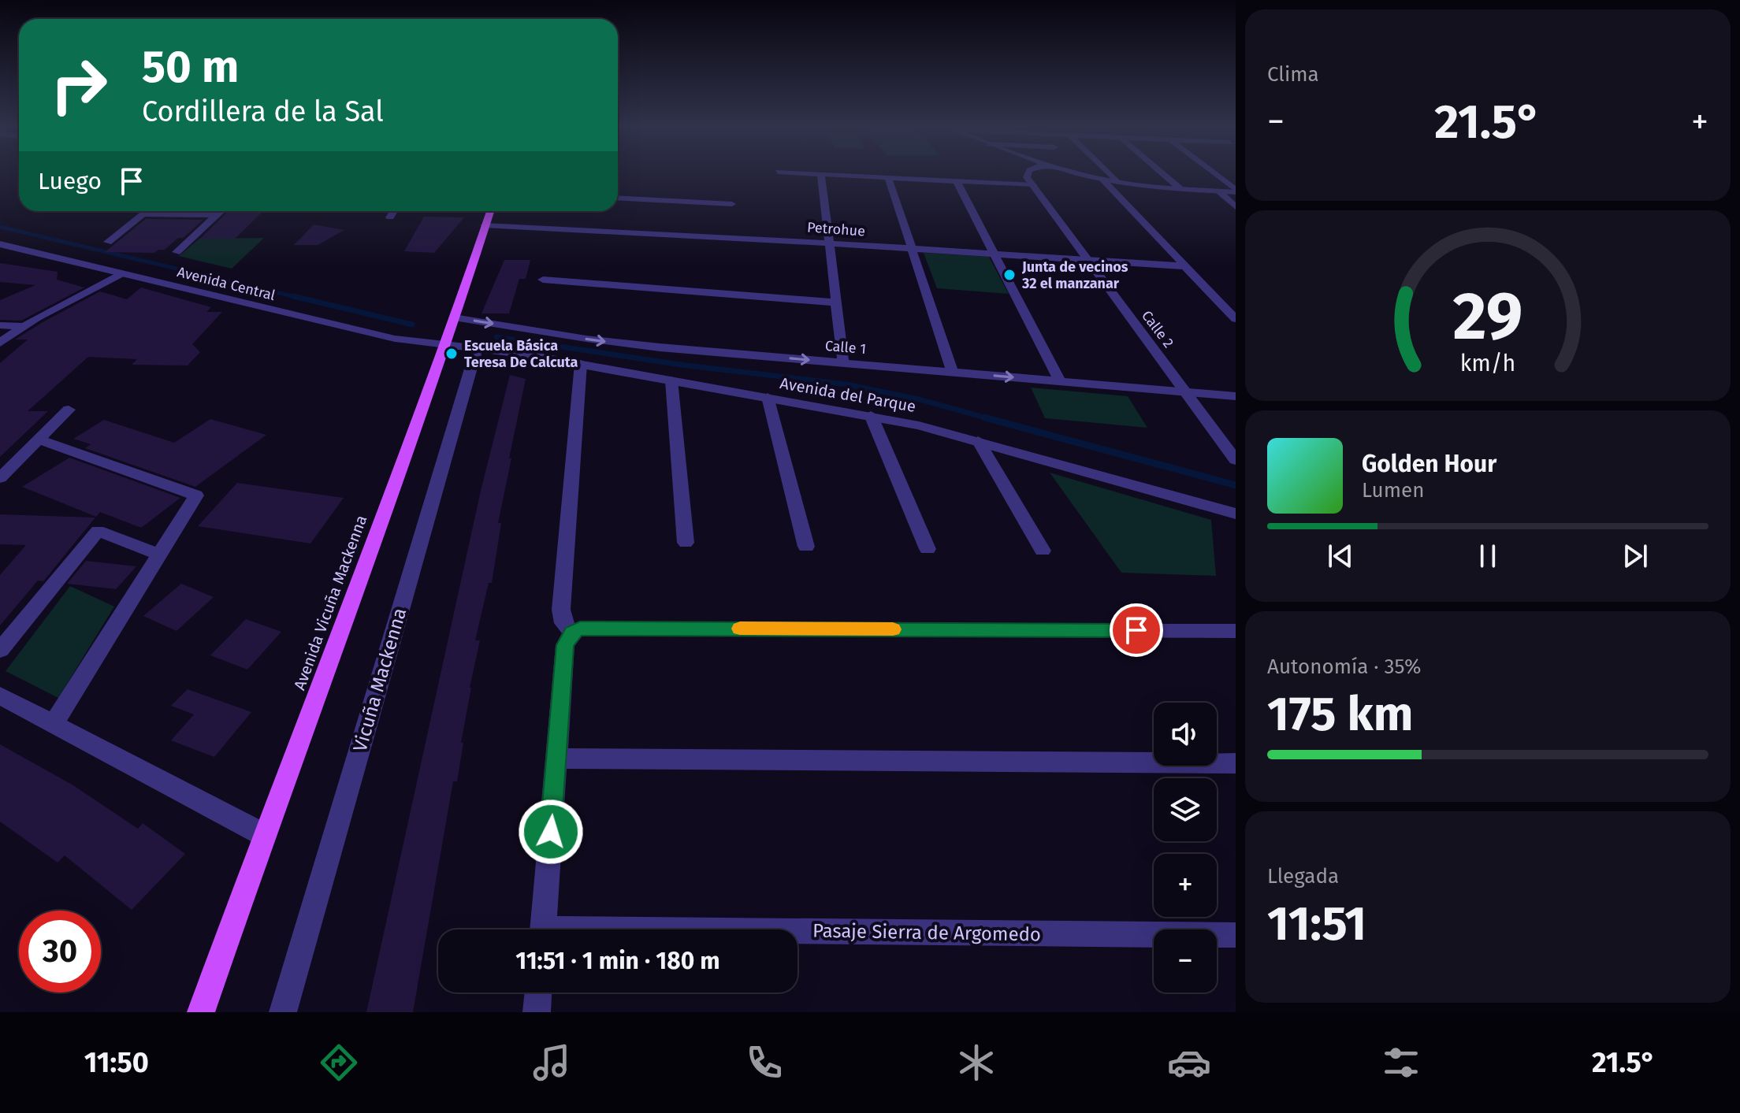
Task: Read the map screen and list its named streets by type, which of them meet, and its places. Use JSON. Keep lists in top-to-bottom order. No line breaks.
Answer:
{"streets":{"main road":["Avenida Vicuña Mackenna"],"street":["Petrohue","Avenida Central","Calle 2","Calle 1","Avenida del Parque","Vicuña Mackenna","Pasaje Sierra de Argomedo"]},"crossings":[["Petrohue","Calle 2"],["Petrohue","Avenida Vicuña Mackenna"],["Avenida Central","Avenida del Parque"],["Avenida Central","Avenida Vicuña Mackenna"],["Calle 2","Calle 1"],["Calle 1","Avenida Vicuña Mackenna"],["Avenida del Parque","Avenida Vicuña Mackenna"],["Avenida del Parque","Vicuña Mackenna"]],"places":["Junta de vecinos 32 el manzanar","Escuela Básica Teresa De Calcuta"],"page":{"tile":["Clima",["Autonomía · 35%","175 km"],["Llegada","11:51"]],"turn":["50 m","Cordillera de la Sal"],"heat":["−","21.5°","+"],"then":"Luego","song":["Golden Hour","Lumen"],"map_buttons":["+","−"],"limit":"30","trip":"11:51 · 1 min · 180 m","tabs":["11:50","21.5°"],"gauge":["29","km/h"]}}
